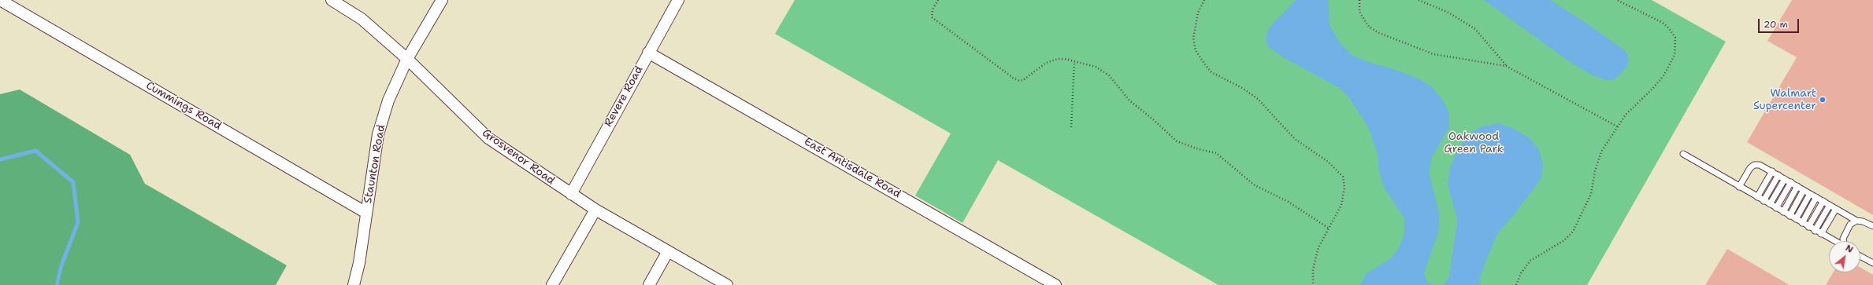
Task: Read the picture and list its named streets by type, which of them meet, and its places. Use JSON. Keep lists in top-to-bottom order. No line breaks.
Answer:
{"streets":{"street":["Revere Road","Cummings Road","Grosvenor Road","Staunton Road","East Antisdale Road"]},"crossings":[["Revere Road","Grosvenor Road"],["Revere Road","East Antisdale Road"],["Cummings Road","Staunton Road"],["Grosvenor Road","Staunton Road"]],"parks":["Oakwood Green Park"],"places":["Walmart Supercenter"],"scale_bar":"20 m","north":"top right"}
